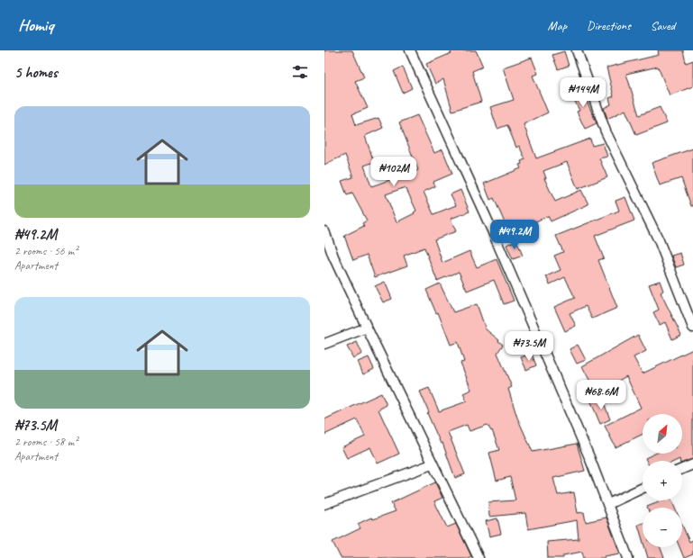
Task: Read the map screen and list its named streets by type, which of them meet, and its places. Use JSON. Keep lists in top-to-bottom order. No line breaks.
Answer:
{"north":"top right","page":{"header":"Homiq","nav":["Map","Directions","Saved"],"heading":"5 homes","price":["₦144M","₦102M","₦49.2M","₦73.5M","₦68.6M"],"list":[{"name":"₦49.2M","note":"2 rooms · 56 m² · Apartment"},{"name":"₦73.5M","note":"2 rooms · 58 m² · Apartment"}],"map_buttons":["+","−"]}}
